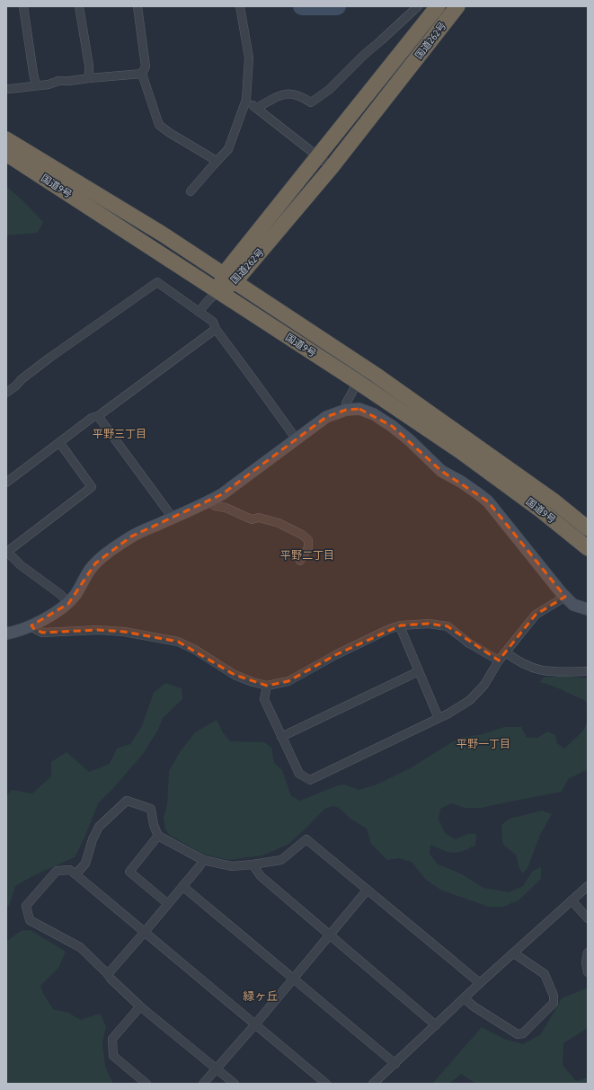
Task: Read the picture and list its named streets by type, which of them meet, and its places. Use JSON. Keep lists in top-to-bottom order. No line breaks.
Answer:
{"streets":{"highway":["国道262号","国道9号"]},"crossings":[["国道262号","国道9号"]],"districts":["平野三丁目","平野二丁目","平野一丁目","緑ヶ丘"]}
